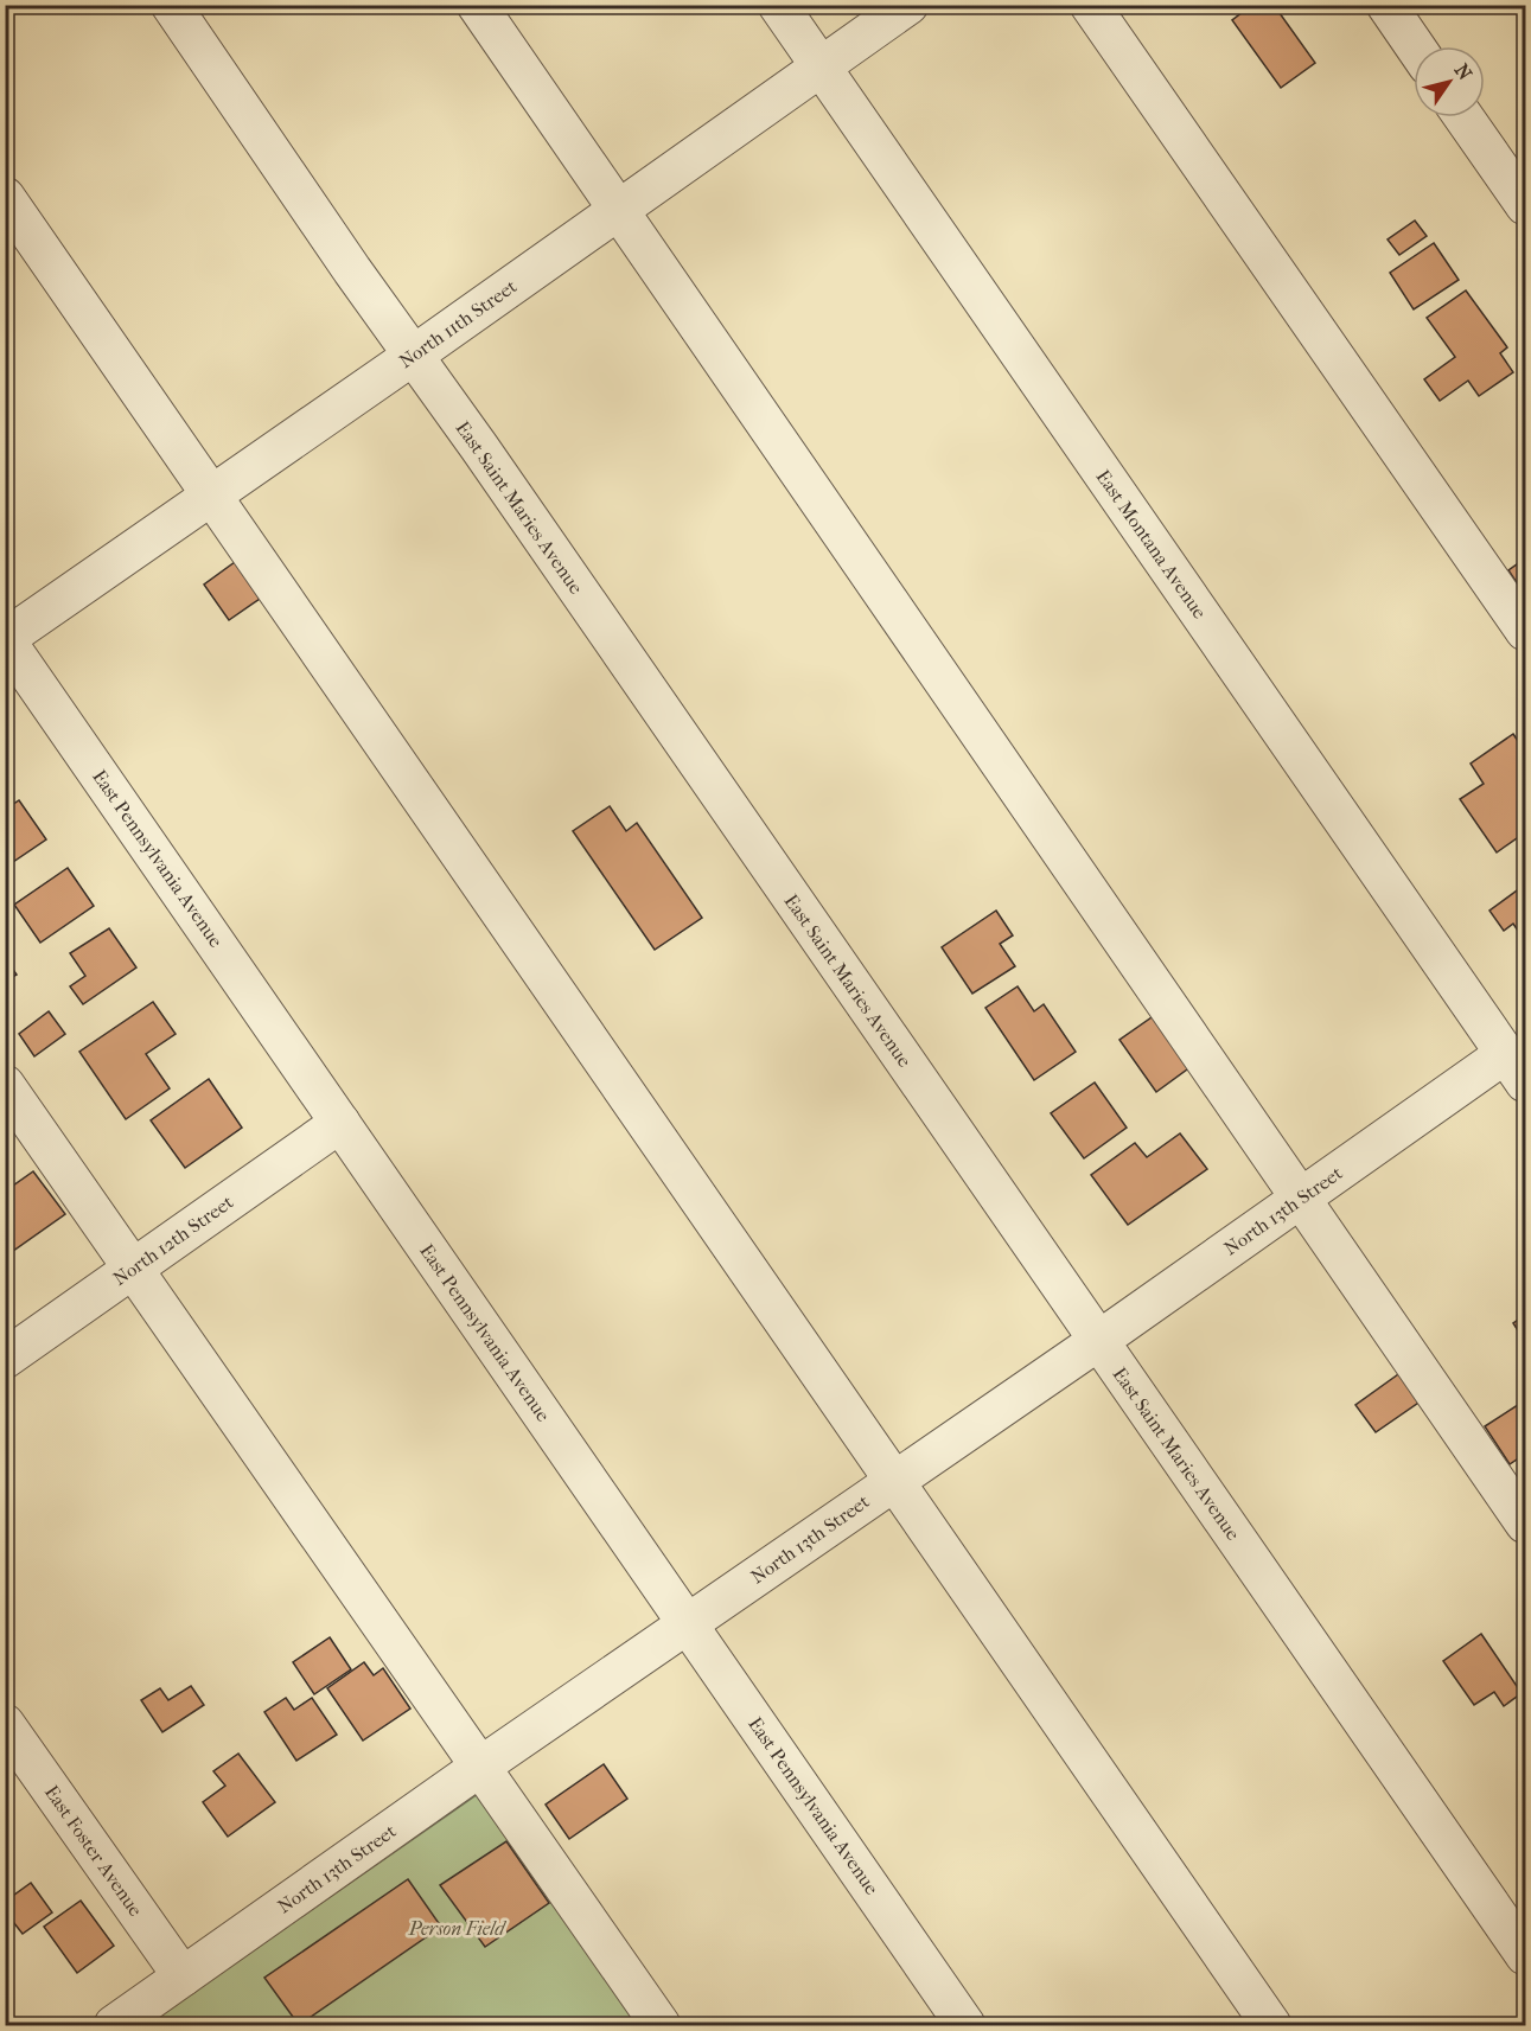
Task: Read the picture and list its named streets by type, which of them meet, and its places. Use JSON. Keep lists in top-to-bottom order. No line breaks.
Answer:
{"streets":{"street":["North 11th Street","East Saint Maries Avenue","East Montana Avenue","East Pennsylvania Avenue","North 13th Street","North 12th Street","East Foster Avenue"]},"crossings":[["North 11th Street","East Saint Maries Avenue"],["North 11th Street","East Montana Avenue"],["North 11th Street","East Pennsylvania Avenue"],["East Saint Maries Avenue","North 13th Street"],["East Montana Avenue","North 13th Street"],["East Pennsylvania Avenue","North 13th Street"],["East Pennsylvania Avenue","North 12th Street"],["North 13th Street","East Foster Avenue"]],"parks":["Person Field"],"north":"top right"}
